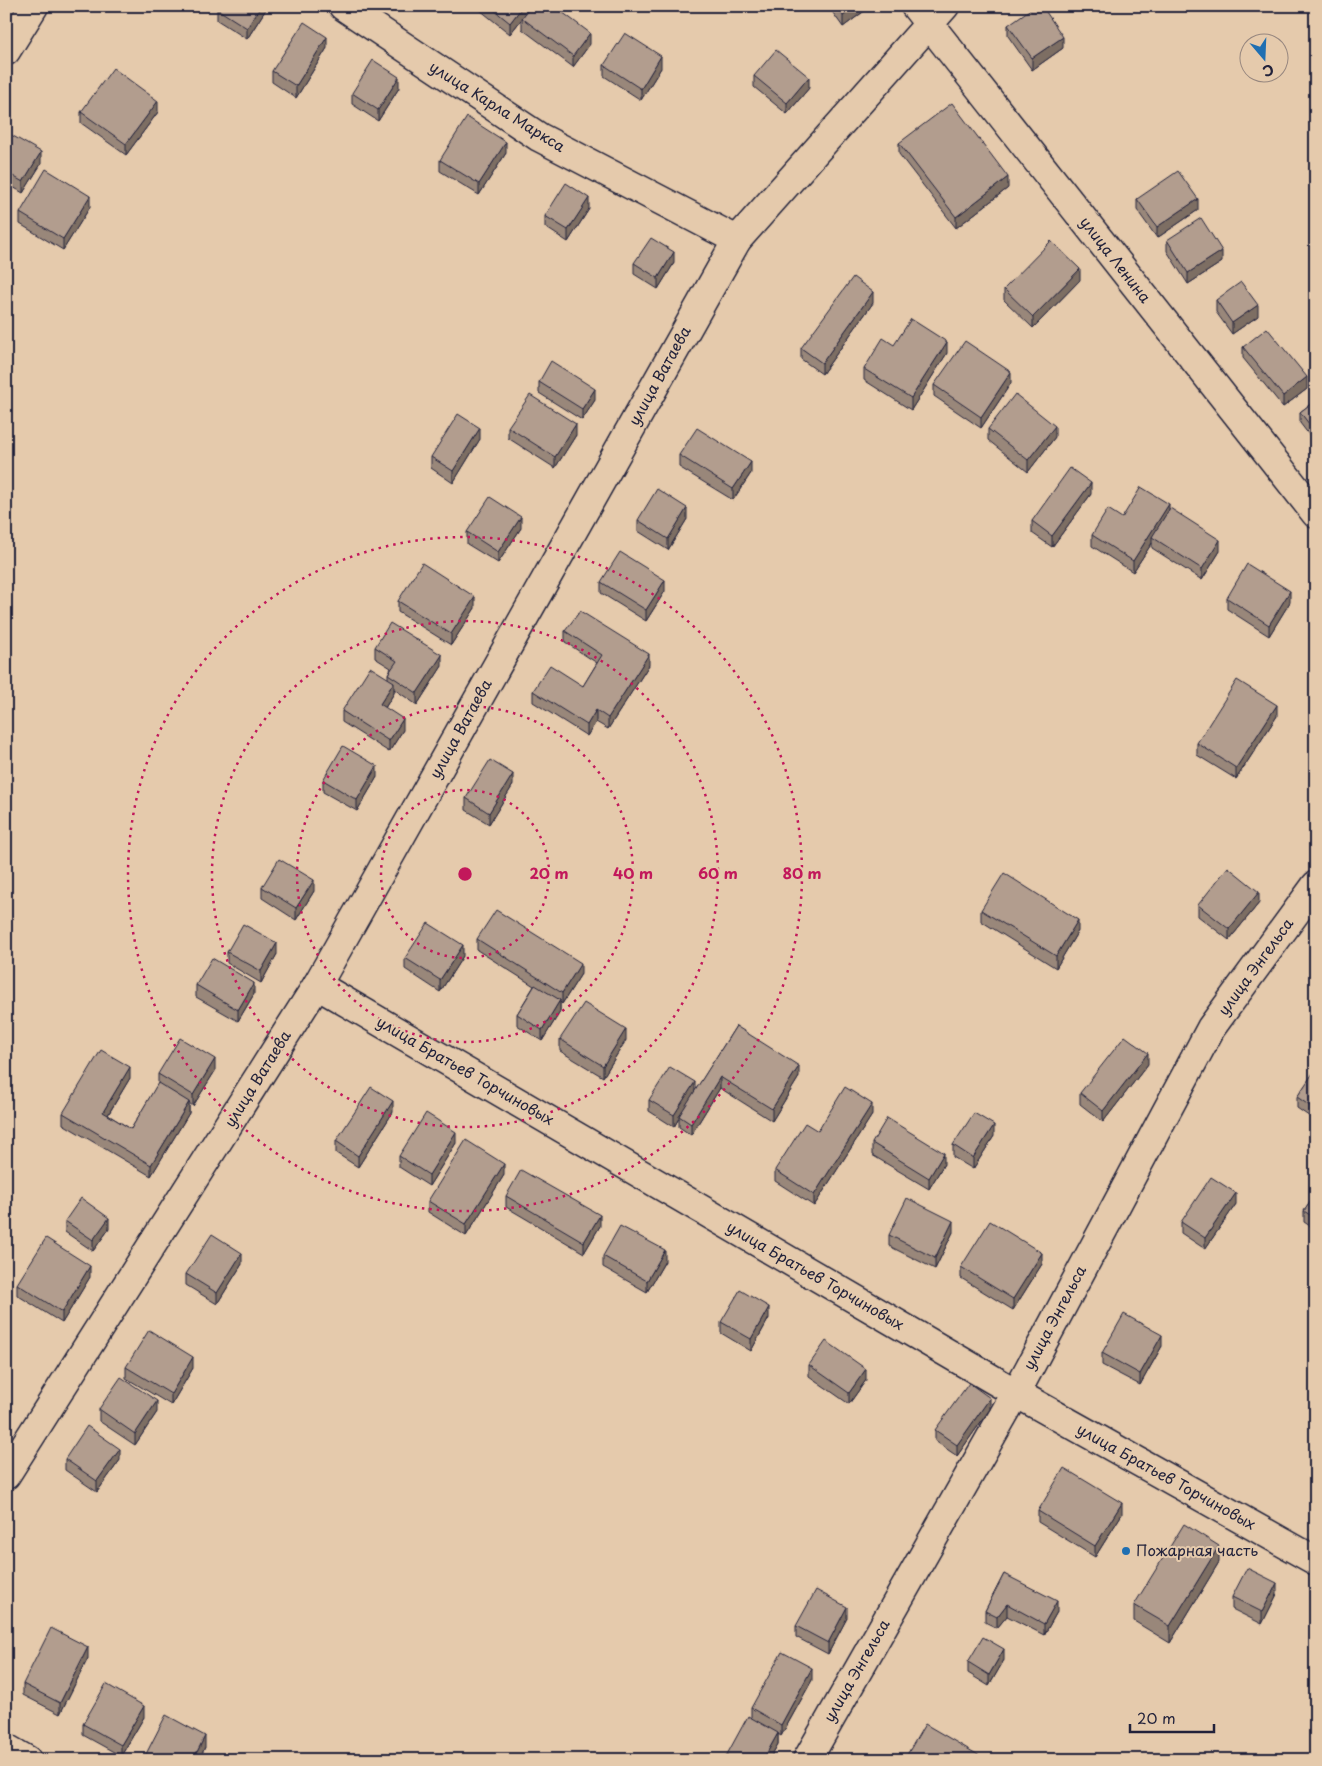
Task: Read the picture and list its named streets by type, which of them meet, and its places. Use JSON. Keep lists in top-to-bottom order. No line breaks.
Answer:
{"streets":{"street":["улица Карла Маркса","улица Ленина","улица Ватаева","улица Энгельса","улица Братьев Торчиновых"]},"crossings":[["улица Карла Маркса","улица Ватаева"],["улица Ленина","улица Ватаева"],["улица Ватаева","улица Братьев Торчиновых"],["улица Энгельса","улица Братьев Торчиновых"]],"places":["Пожарная часть"],"scale_bar":"20 m","north":"bottom","rings":["20 m","40 m","60 m","80 m"]}
